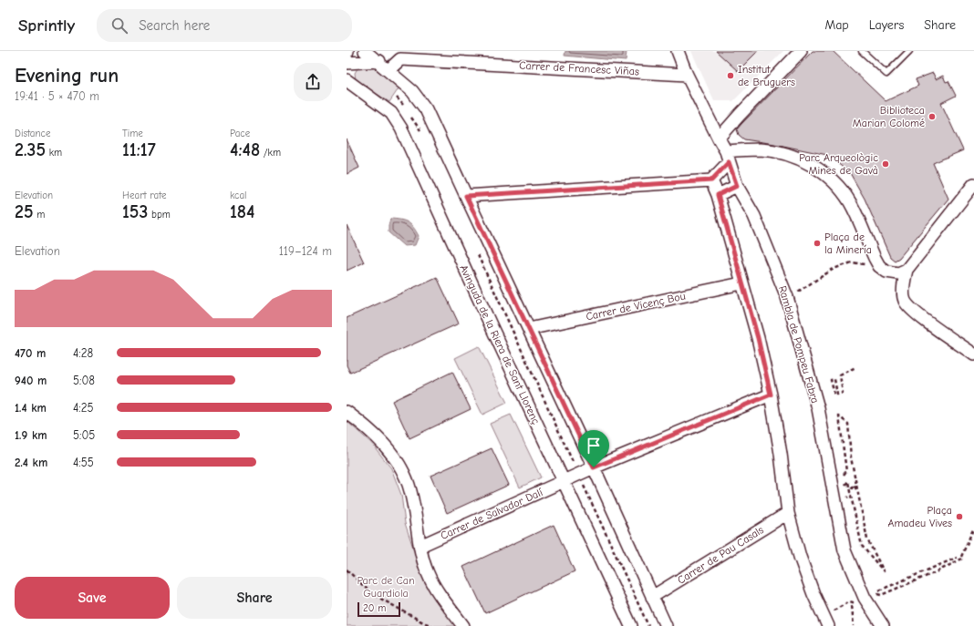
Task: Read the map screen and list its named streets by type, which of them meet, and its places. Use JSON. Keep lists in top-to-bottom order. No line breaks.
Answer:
{"streets":{"street":["Carrer de Francesc Viñas","Carrer de Vicenç Bou","Avinguda de la Riera de Sant Llorenç","Rambla de Pompeu Fabra","Carrer de Salvador Dalí","Carrer de Pau Casals"]},"crossings":[["Carrer de Francesc Viñas","Rambla de Pompeu Fabra"],["Avinguda de la Riera de Sant Llorenç","Carrer de Salvador Dalí"]],"parks":["Parc de Can Guardiola"],"places":["Institut de Bruguers","Biblioteca Marian Colomé","Parc Arqueològic Mines de Gavà","Plaça de la Minería","Plaça Amadeu Vives"],"scale_bar":"20 m","page":{"header":"Sprintly","search":"Search here","nav":["Map","Layers","Share"],"heading":["Evening run","19:41 · 5 × 470 m"],"stats":[["Distance","2.35 km"],["Time","11:17"],["Pace","4:48 /km"],["Elevation","25 m"],["Heart rate","153 bpm"],["kcal","184"]],"chart":["Elevation","119–124 m"],"list":[{"name":"470 m","note":"4:28"},{"name":"940 m","note":"5:08"},{"name":"1.4 km","note":"4:25"},{"name":"1.9 km","note":"5:05"},{"name":"2.4 km","note":"4:55"}],"buttons":["Save","Share"],"scale":"20 m"}}
